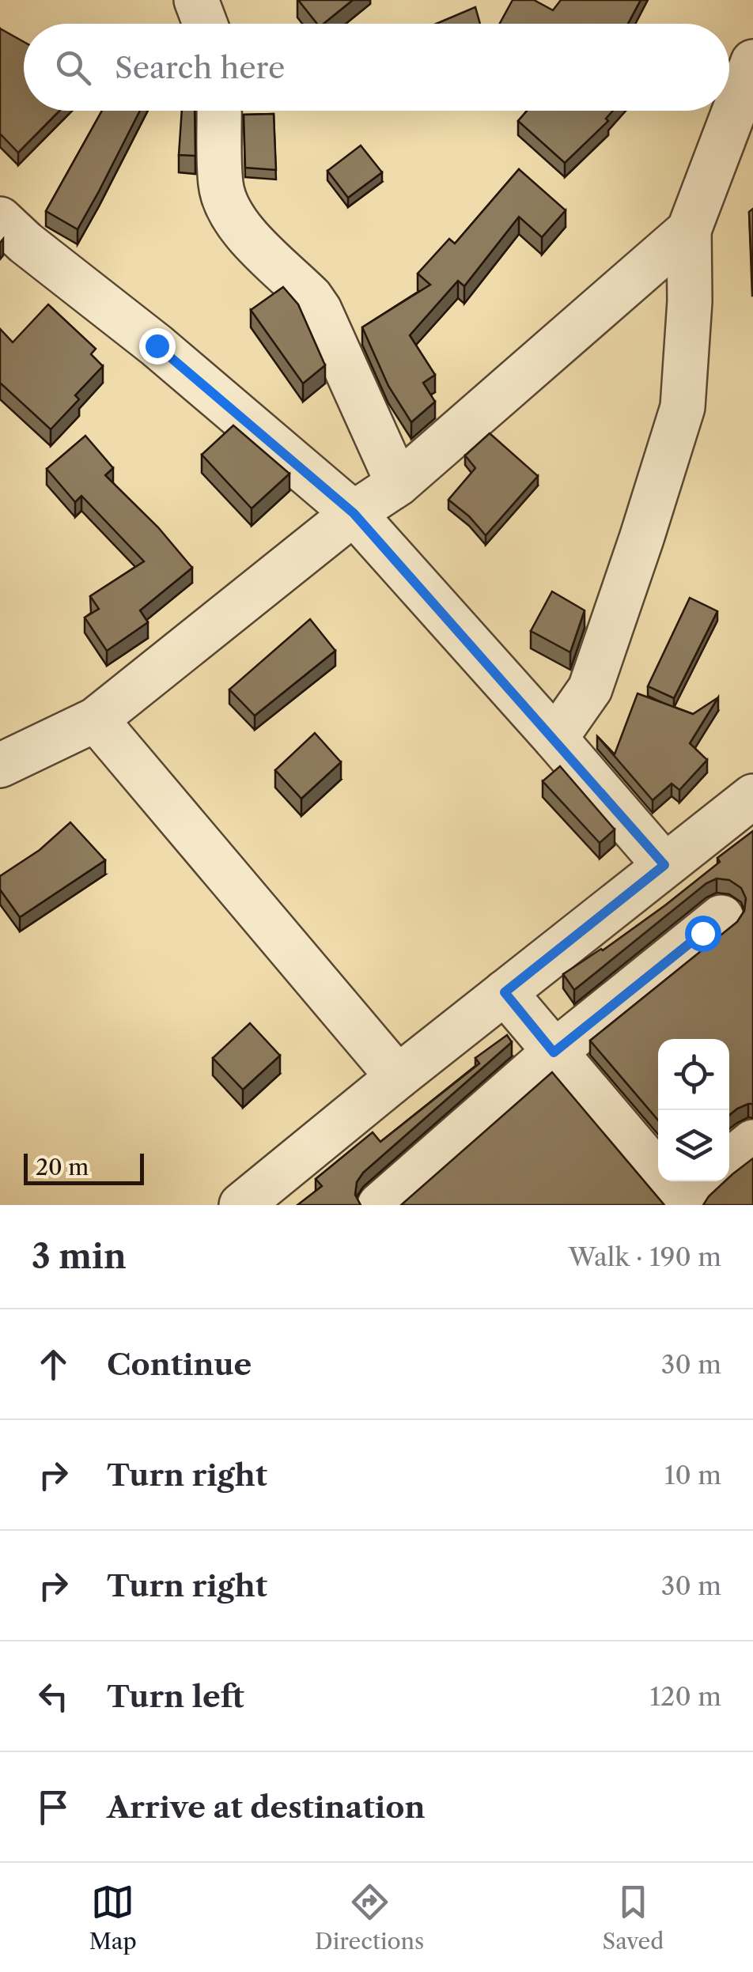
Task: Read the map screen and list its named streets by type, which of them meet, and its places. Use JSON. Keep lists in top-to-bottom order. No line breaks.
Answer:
{"scale_bar":"20 m","page":{"search":"Search here","scale":"20 m","heading":["3 min","Walk · 190 m"],"list":[["Continue","30 m"],["Turn right","10 m"],["Turn right","30 m"],["Turn left","120 m"],"Arrive at destination"],"nav":["Map","Directions","Saved"]}}
